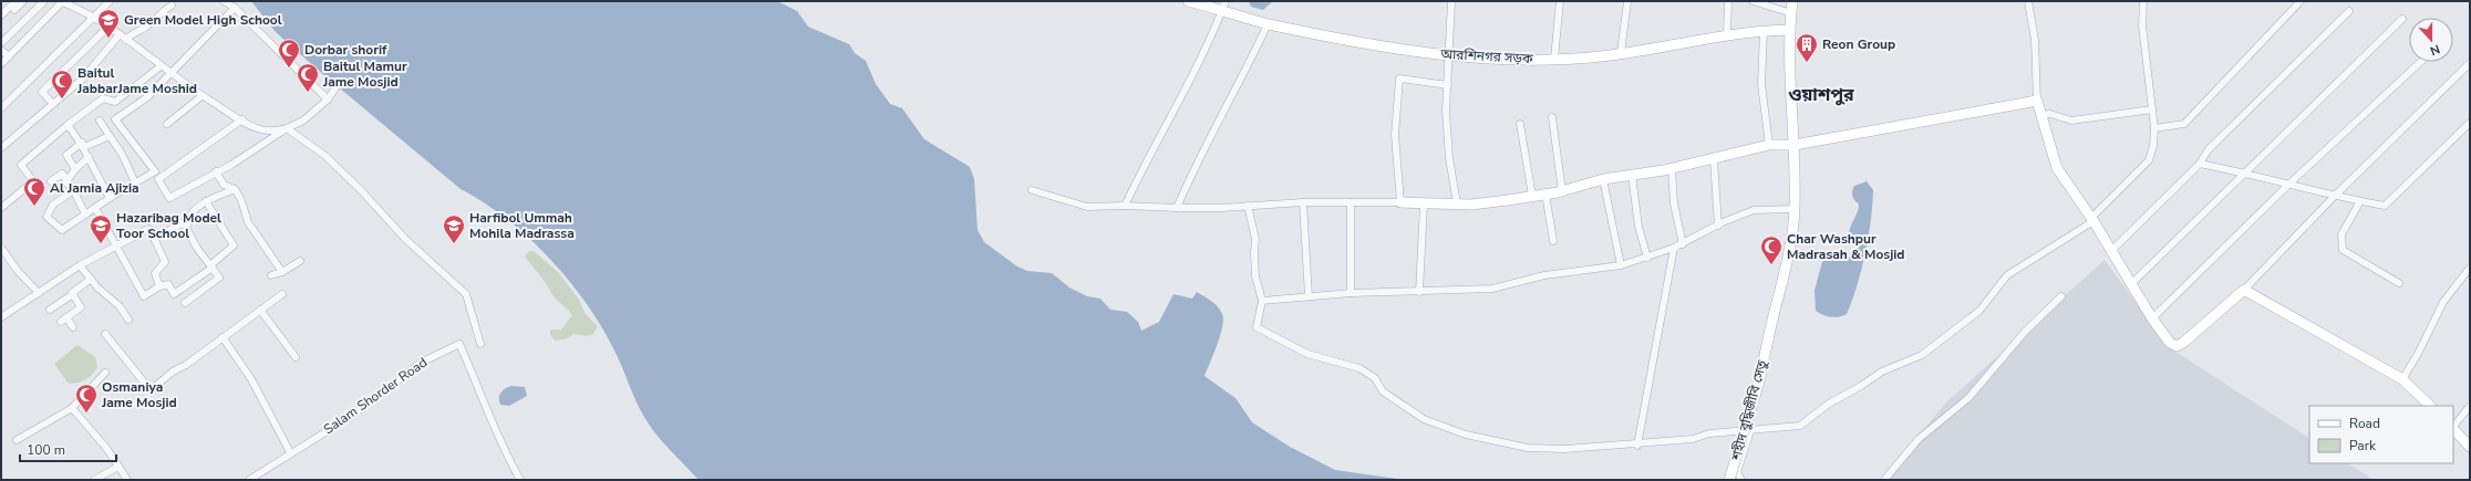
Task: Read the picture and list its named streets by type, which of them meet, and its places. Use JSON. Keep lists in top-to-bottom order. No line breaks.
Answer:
{"streets":{"street":["আরশিনগর সড়ক","Salam Shorder Road","শহীদ বুদ্ধিজীবি সেতু"]},"crossings":[["আরশিনগর সড়ক","শহীদ বুদ্ধিজীবি সেতু"]],"districts":["ওয়াশপুর"],"places":{"school or university":["Green Model High School","Hazaribag Model Toor School","Harfibol Ummah Mohila Madrassa"],"building":["Reon Group"],"mosque":["Dorbar shorif","Baitul Mamur Jame Mosjid","Baitul JabbarJame Moshid","Al Jamia Ajizia","Char Washpur Madrasah & Mosjid","Osmaniya Jame Mosjid"]},"legend":["Road","Park"],"scale_bar":"100 m","north":"bottom"}
